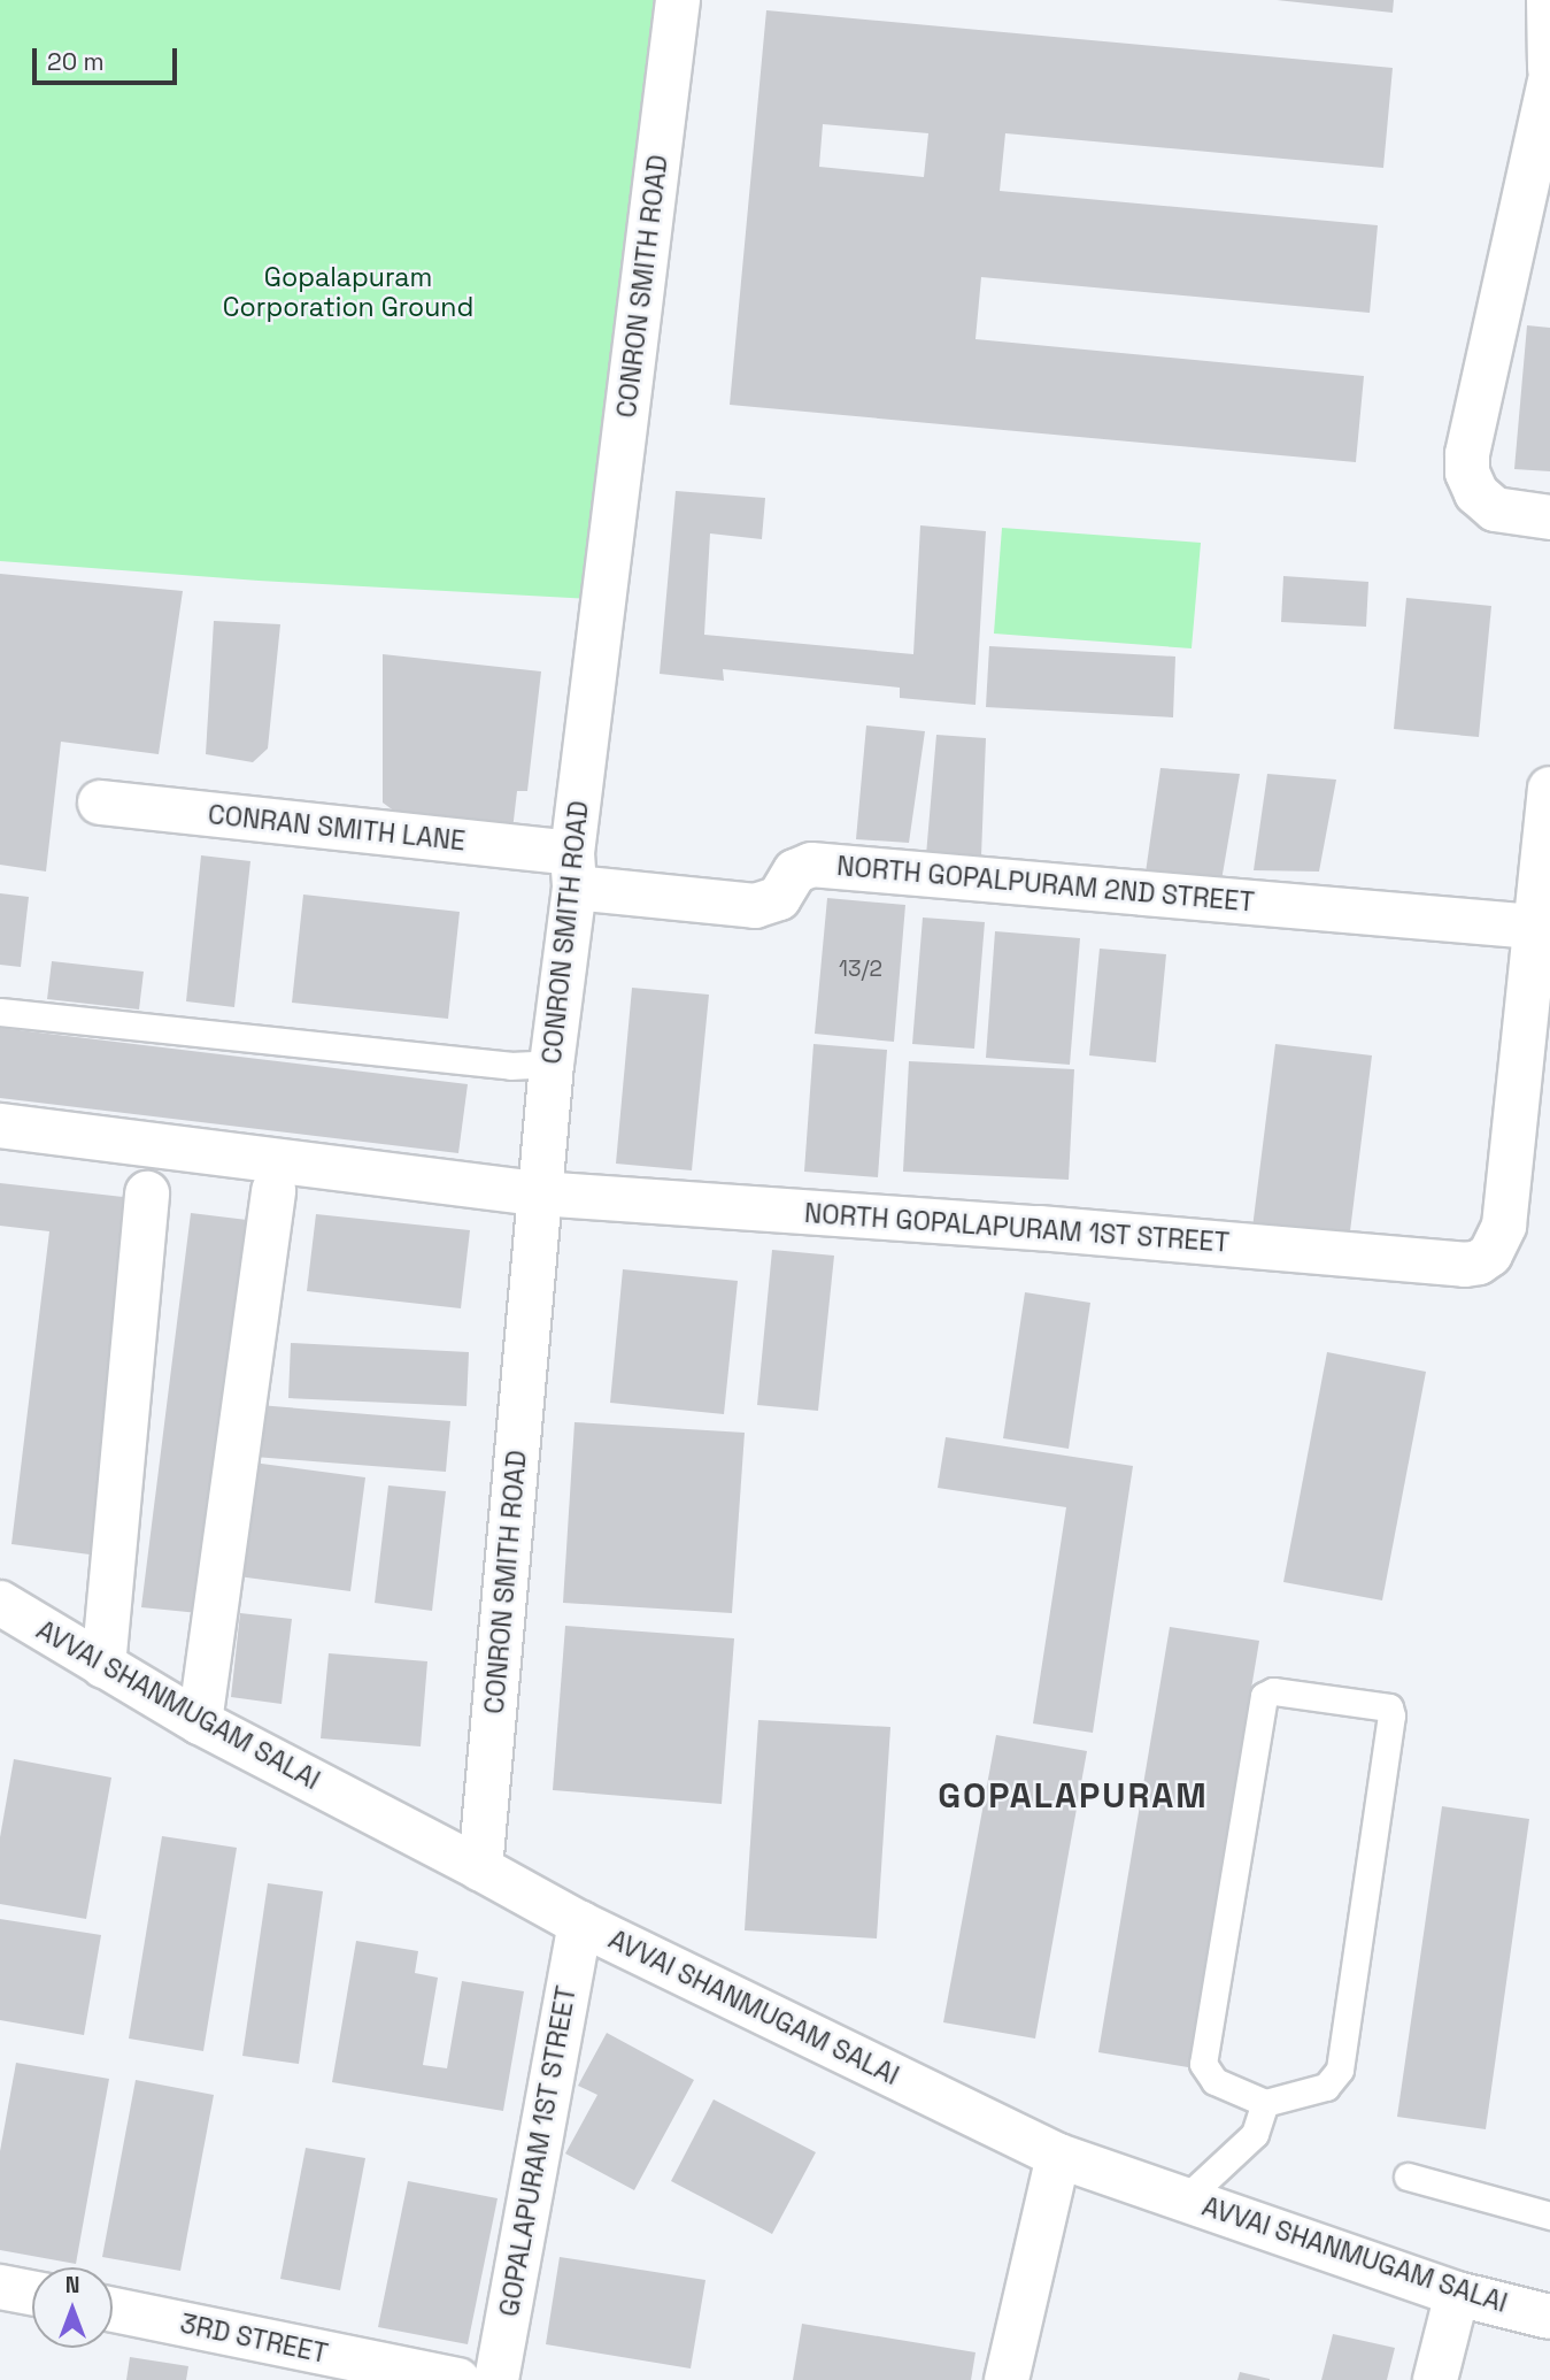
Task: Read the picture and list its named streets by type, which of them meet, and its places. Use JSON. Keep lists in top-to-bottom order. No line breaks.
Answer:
{"streets":{"street":["CONRON SMITH ROAD","CONRAN SMITH LANE","NORTH GOPALPURAM 2ND STREET","NORTH GOPALAPURAM 1ST STREET","AVVAI SHANMUGAM SALAI","GOPALAPURAM 1ST STREET","3RD STREET"]},"crossings":[["CONRON SMITH ROAD","CONRAN SMITH LANE"],["CONRON SMITH ROAD","NORTH GOPALPURAM 2ND STREET"],["CONRON SMITH ROAD","NORTH GOPALAPURAM 1ST STREET"],["CONRON SMITH ROAD","AVVAI SHANMUGAM SALAI"],["CONRAN SMITH LANE","NORTH GOPALPURAM 2ND STREET"],["AVVAI SHANMUGAM SALAI","GOPALAPURAM 1ST STREET"]],"districts":["GOPALAPURAM"],"parks":["Gopalapuram Corporation Ground"],"house_numbers":["13/2"],"scale_bar":"20 m","north":"top"}
